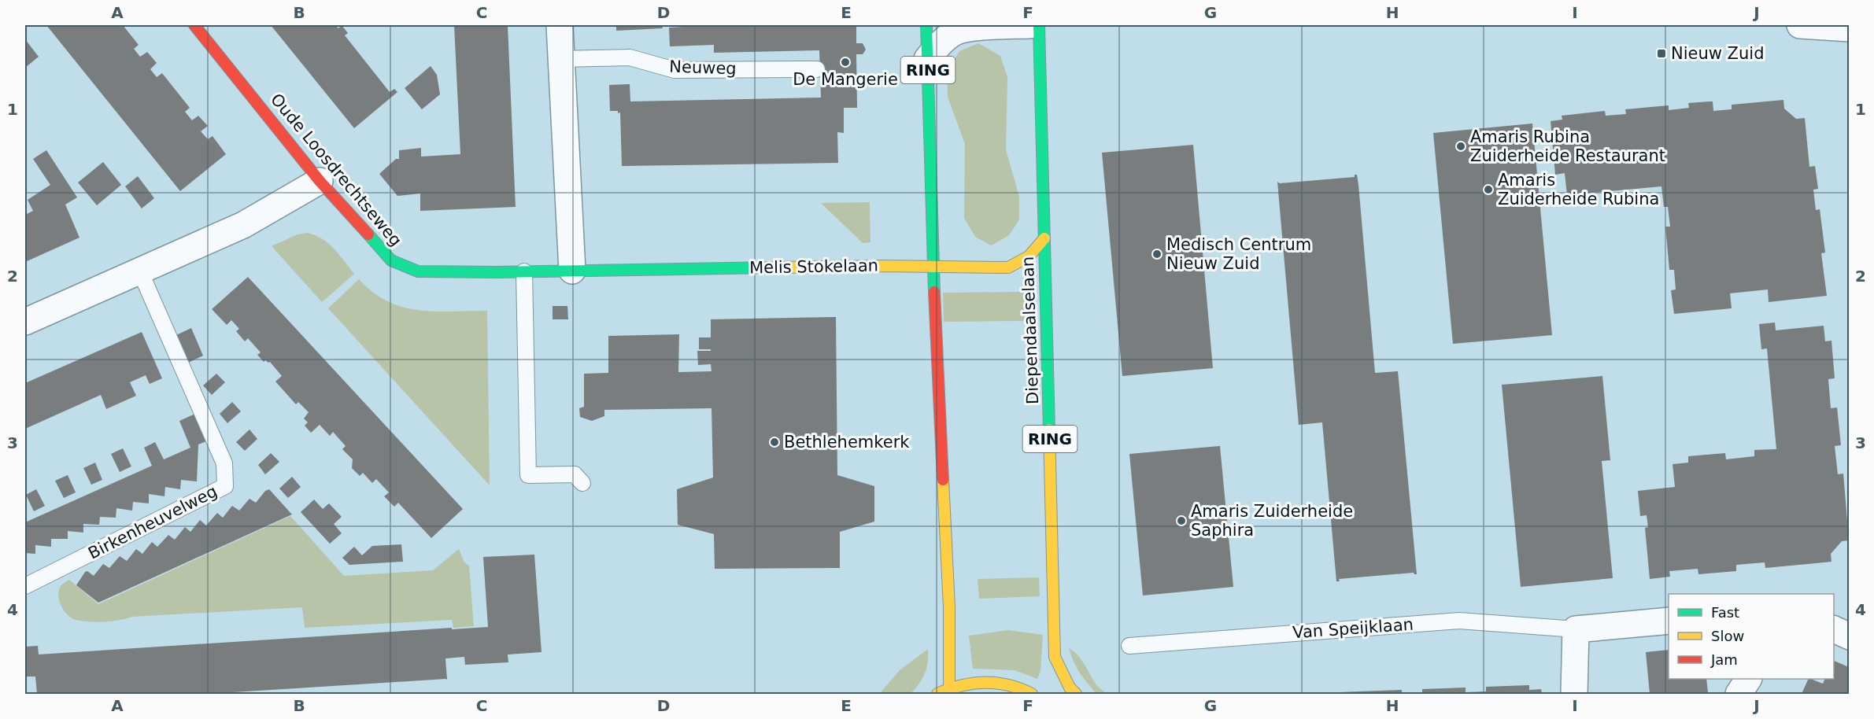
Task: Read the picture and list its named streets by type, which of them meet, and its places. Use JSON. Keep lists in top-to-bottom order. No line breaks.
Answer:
{"streets":{"main road":["RING","Oude Loosdrechtseweg","Melis Stokelaan","Diependaalselaan"],"street":["Van Speijklaan"],"lane":["Neuweg","Birkenheuvelweg"]},"crossings":[["RING","Melis Stokelaan"],["Oude Loosdrechtseweg","Melis Stokelaan"],["Melis Stokelaan","Diependaalselaan"]],"places":{"transit":["Nieuw Zuid"],"other":["De Mangerie","Amaris Rubina Zuiderheide Restaurant","Amaris Zuiderheide Rubina","Medisch Centrum Nieuw Zuid","Bethlehemkerk","Amaris Zuiderheide Saphira"]},"legend":["Fast","Slow","Jam"],"grid":{"columns":["A","B","C","D","E","F","G","H","I","J"],"rows":["1","2","3","4"]}}
